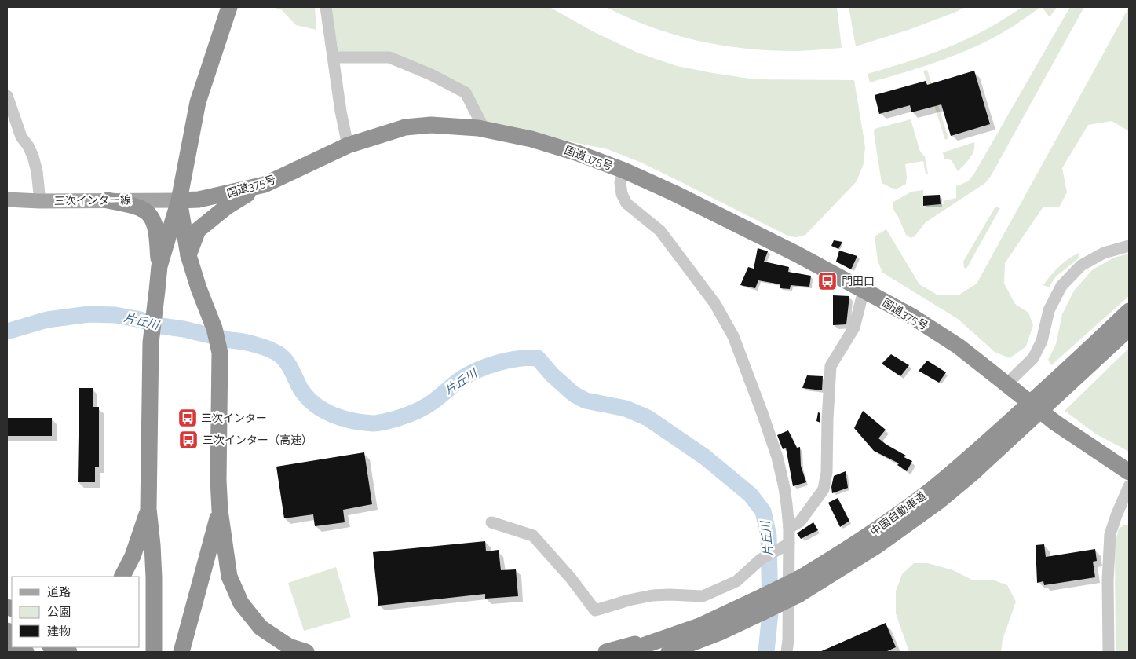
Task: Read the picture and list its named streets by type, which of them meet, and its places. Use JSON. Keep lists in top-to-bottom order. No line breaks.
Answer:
{"streets":{"highway":["国道375号","中国自動車道"],"main road":["三次インター線"]},"crossings":[["国道375号","三次インター線"]],"water":["片丘川"],"places":{"bus stop":["門田口","三次インター","三次インター（高速）"]},"legend":["道路","公園","建物"]}
